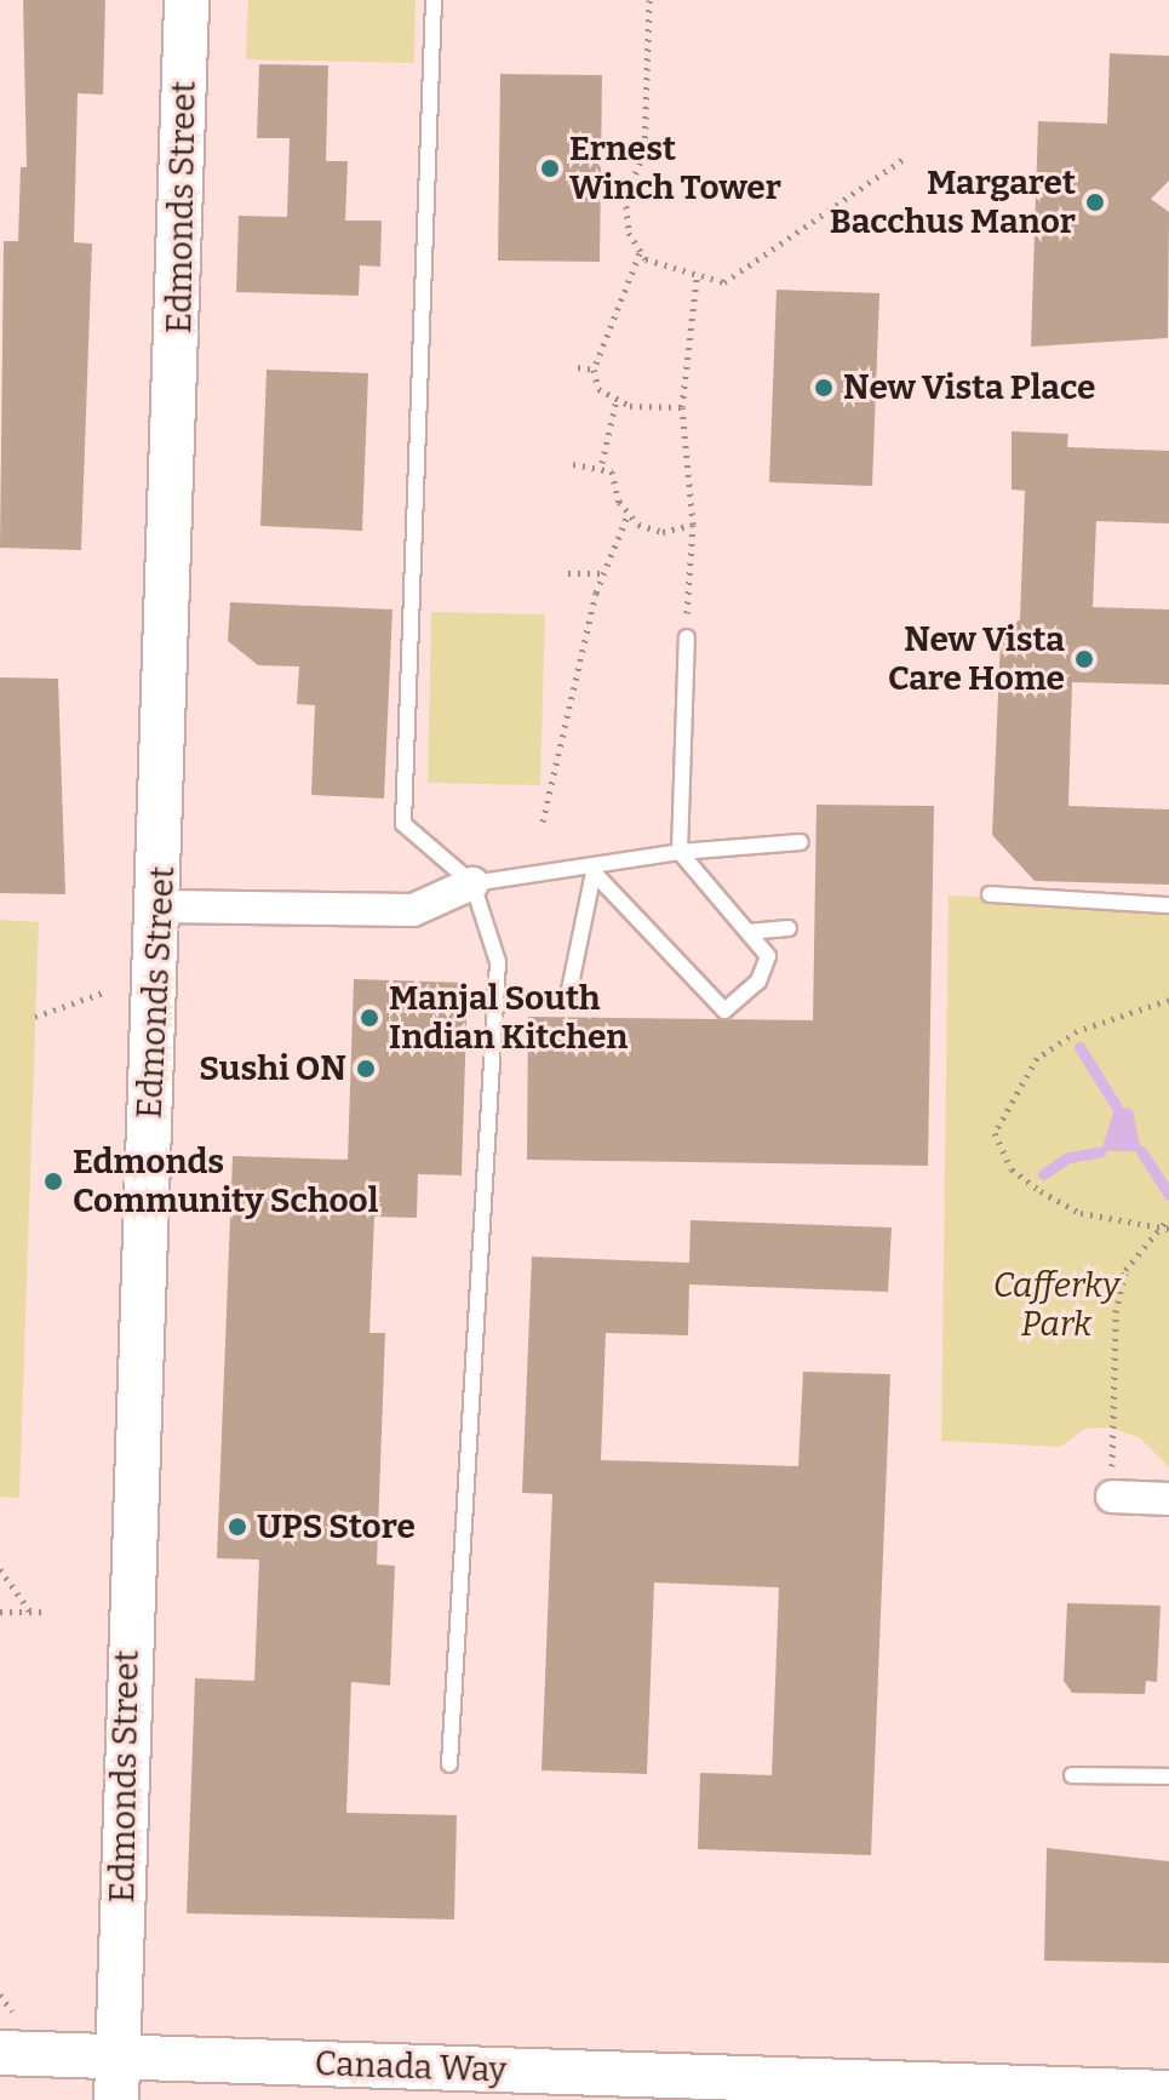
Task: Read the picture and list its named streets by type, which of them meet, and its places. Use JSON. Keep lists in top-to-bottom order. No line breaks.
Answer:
{"streets":{"street":["Edmonds Street","Canada Way"]},"crossings":[["Edmonds Street","Canada Way"]],"parks":["Cafferky Park"],"places":["Ernest Winch Tower","Margaret Bacchus Manor","New Vista Place","New Vista Care Home","Manjal South Indian Kitchen","Sushi ON","Edmonds Community School","UPS Store"]}
